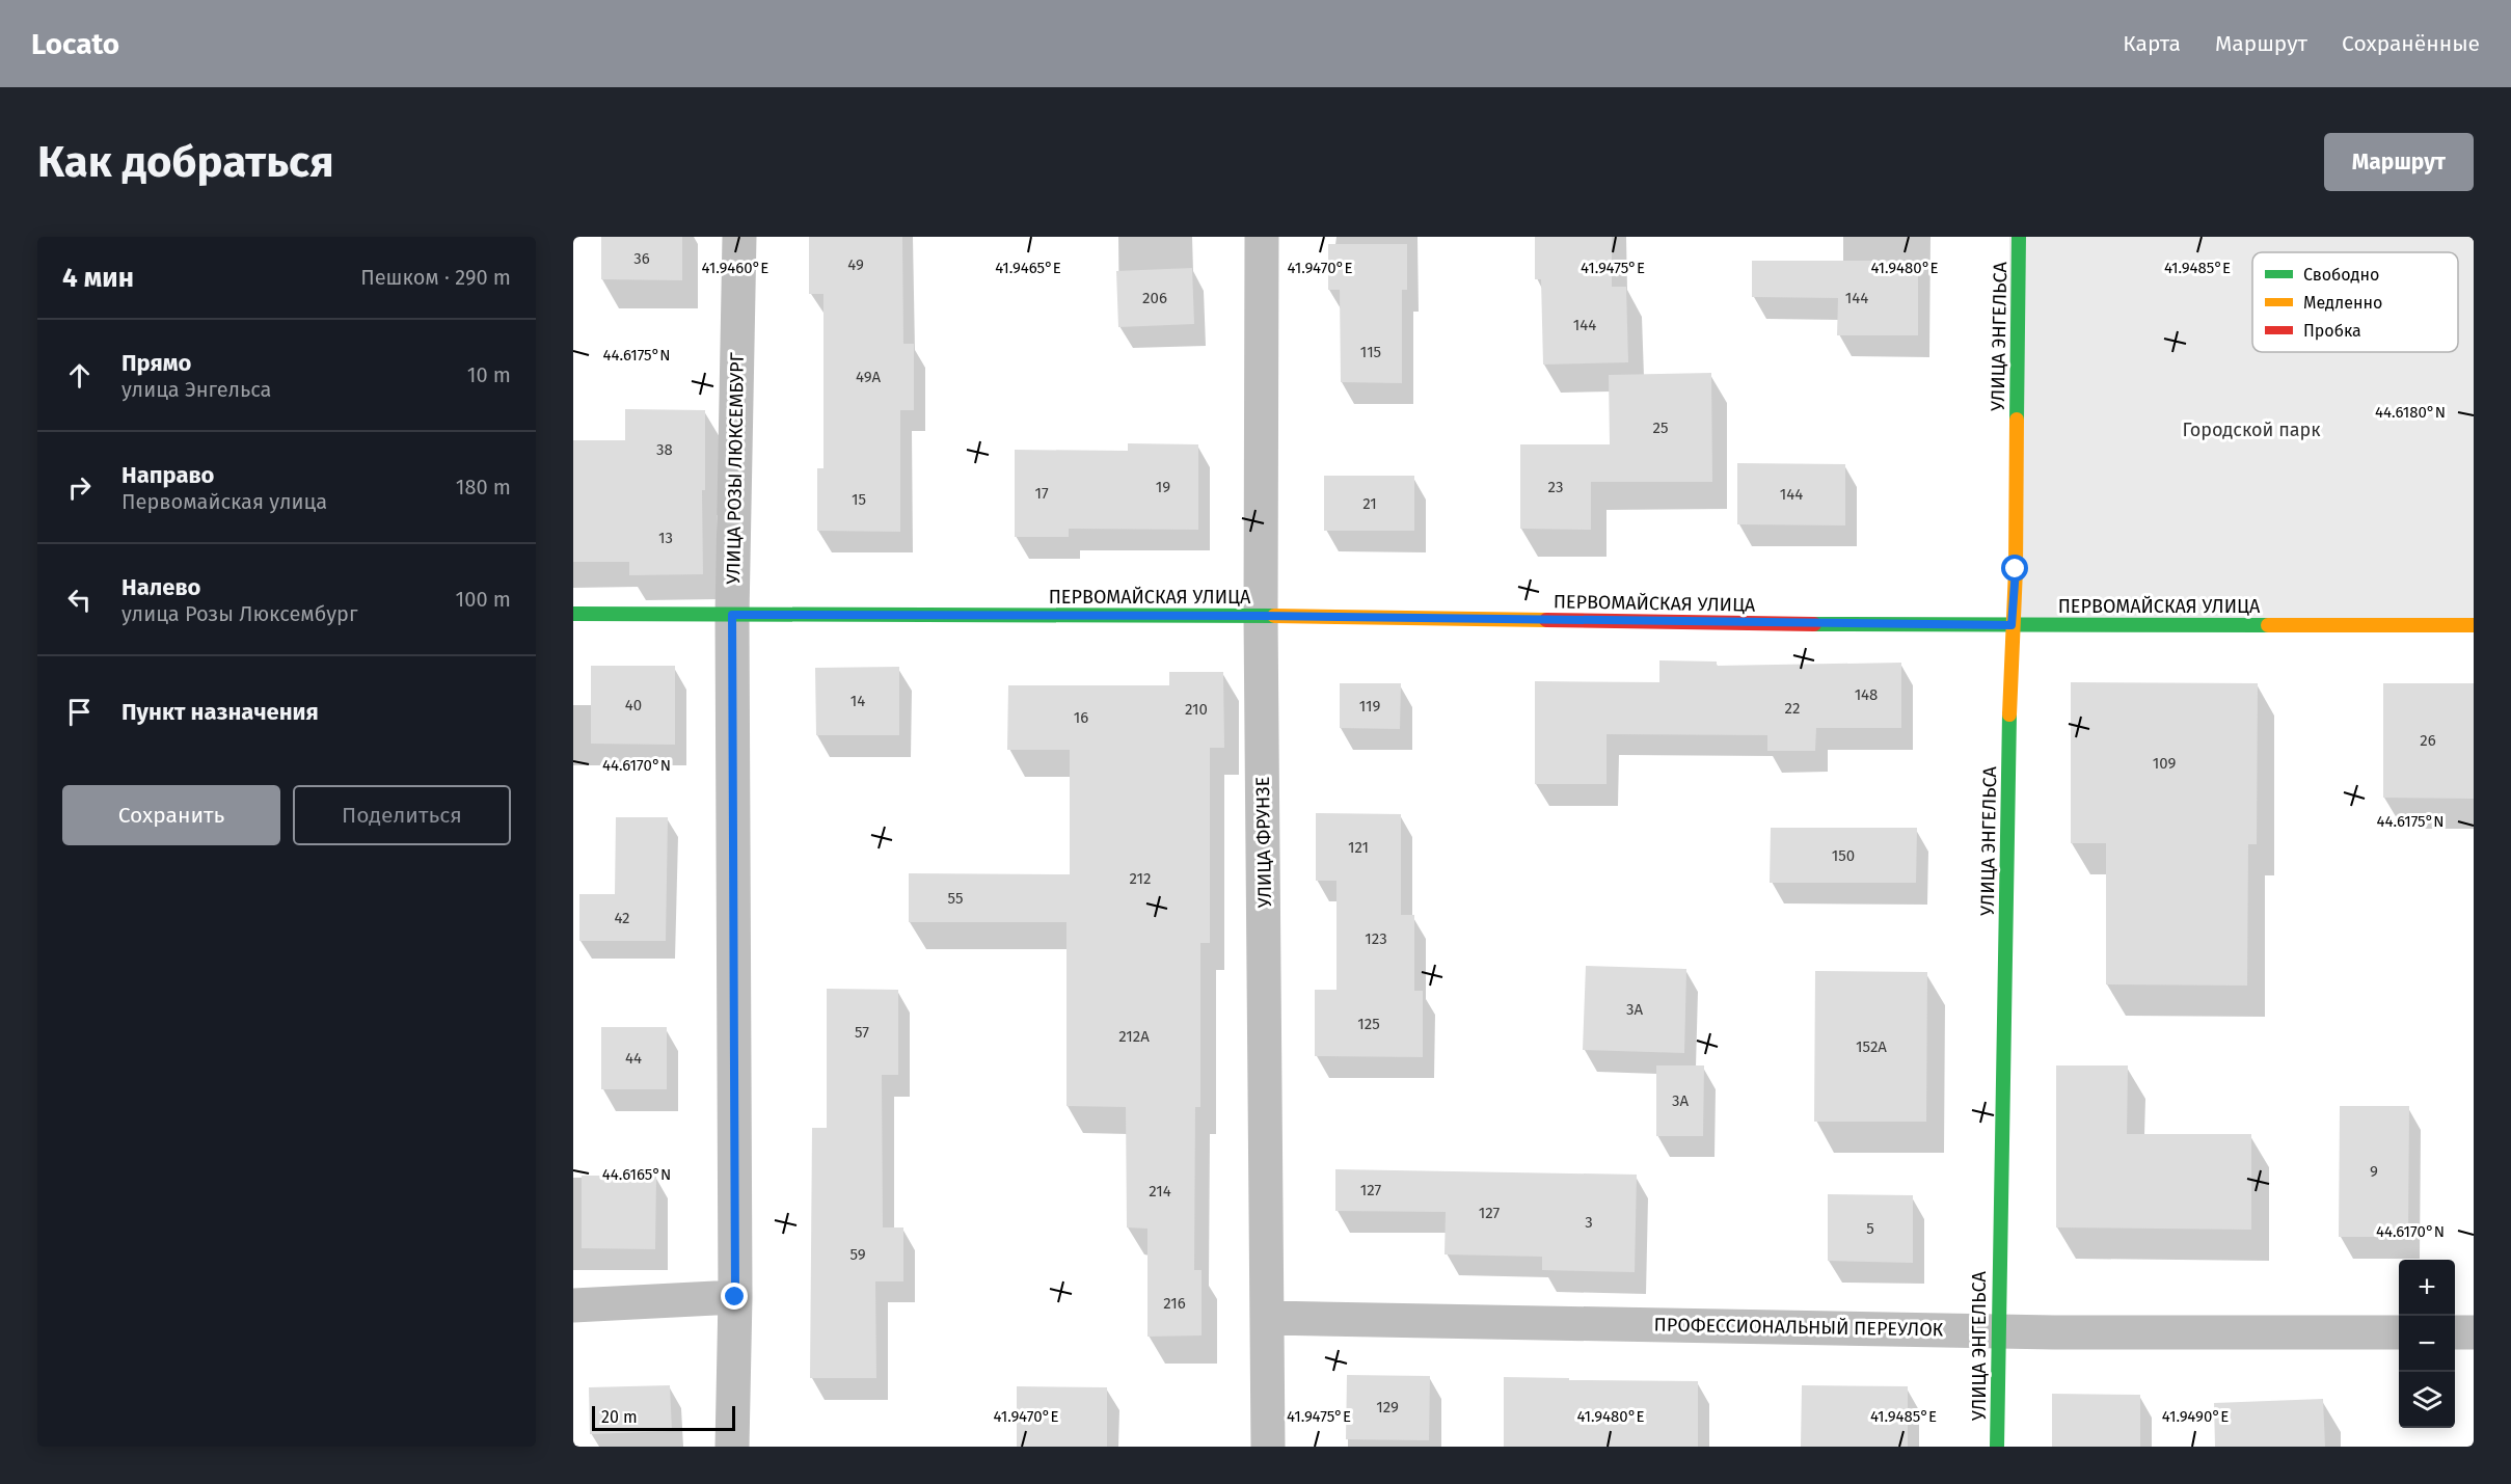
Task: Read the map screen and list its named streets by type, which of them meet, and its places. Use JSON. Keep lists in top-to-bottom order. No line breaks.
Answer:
{"streets":{"street":["УЛИЦА ЭНГЕЛЬСА","УЛИЦА РОЗЫ ЛЮКСЕМБУРГ","ПЕРВОМАЙСКАЯ УЛИЦА","УЛИЦА ФРУНЗЕ","ПРОФЕССИОНАЛЬНЫЙ ПЕРЕУЛОК"]},"crossings":[["УЛИЦА ЭНГЕЛЬСА","ПЕРВОМАЙСКАЯ УЛИЦА"],["УЛИЦА ЭНГЕЛЬСА","ПРОФЕССИОНАЛЬНЫЙ ПЕРЕУЛОК"],["УЛИЦА РОЗЫ ЛЮКСЕМБУРГ","ПЕРВОМАЙСКАЯ УЛИЦА"],["ПЕРВОМАЙСКАЯ УЛИЦА","УЛИЦА ФРУНЗЕ"],["УЛИЦА ФРУНЗЕ","ПРОФЕССИОНАЛЬНЫЙ ПЕРЕУЛОК"]],"parks":["Городской парк"],"house_numbers":["36","49","206","144","144","115","49А","25","38","19","23","17","144","15","21","13","148","14","40","119","22","210","16","26","109","121","150","212","55","42","123","3А","125","57","212А","152А","44","3А","9","127","214","127","3","5","59","216","129"],"legend":["Свободно","Медленно","Пробка"],"scale_bar":"20 m","page":{"header":"Locato","nav":["Карта","Маршрут","Сохранённые"],"buttons":["Маршрут",["Сохранить","Поделиться"]],"title":"Как добраться","heading":["4 мин","Пешком · 290 m"],"list":[["Прямо","улица Энгельса","10 m"],["Направо","Первомайская улица","180 m"],["Налево","улица Розы Люксембург","100 m"],"Пункт назначения"],"map_buttons":["+","−"],"scale":"20 m"},"coordinates":["41.9460°E","41.9465°E","41.9470°E","41.9475°E","41.9480°E","41.9485°E","44.6175°N","44.6180°N","44.6170°N","44.6165°N","41.9490°E"]}
